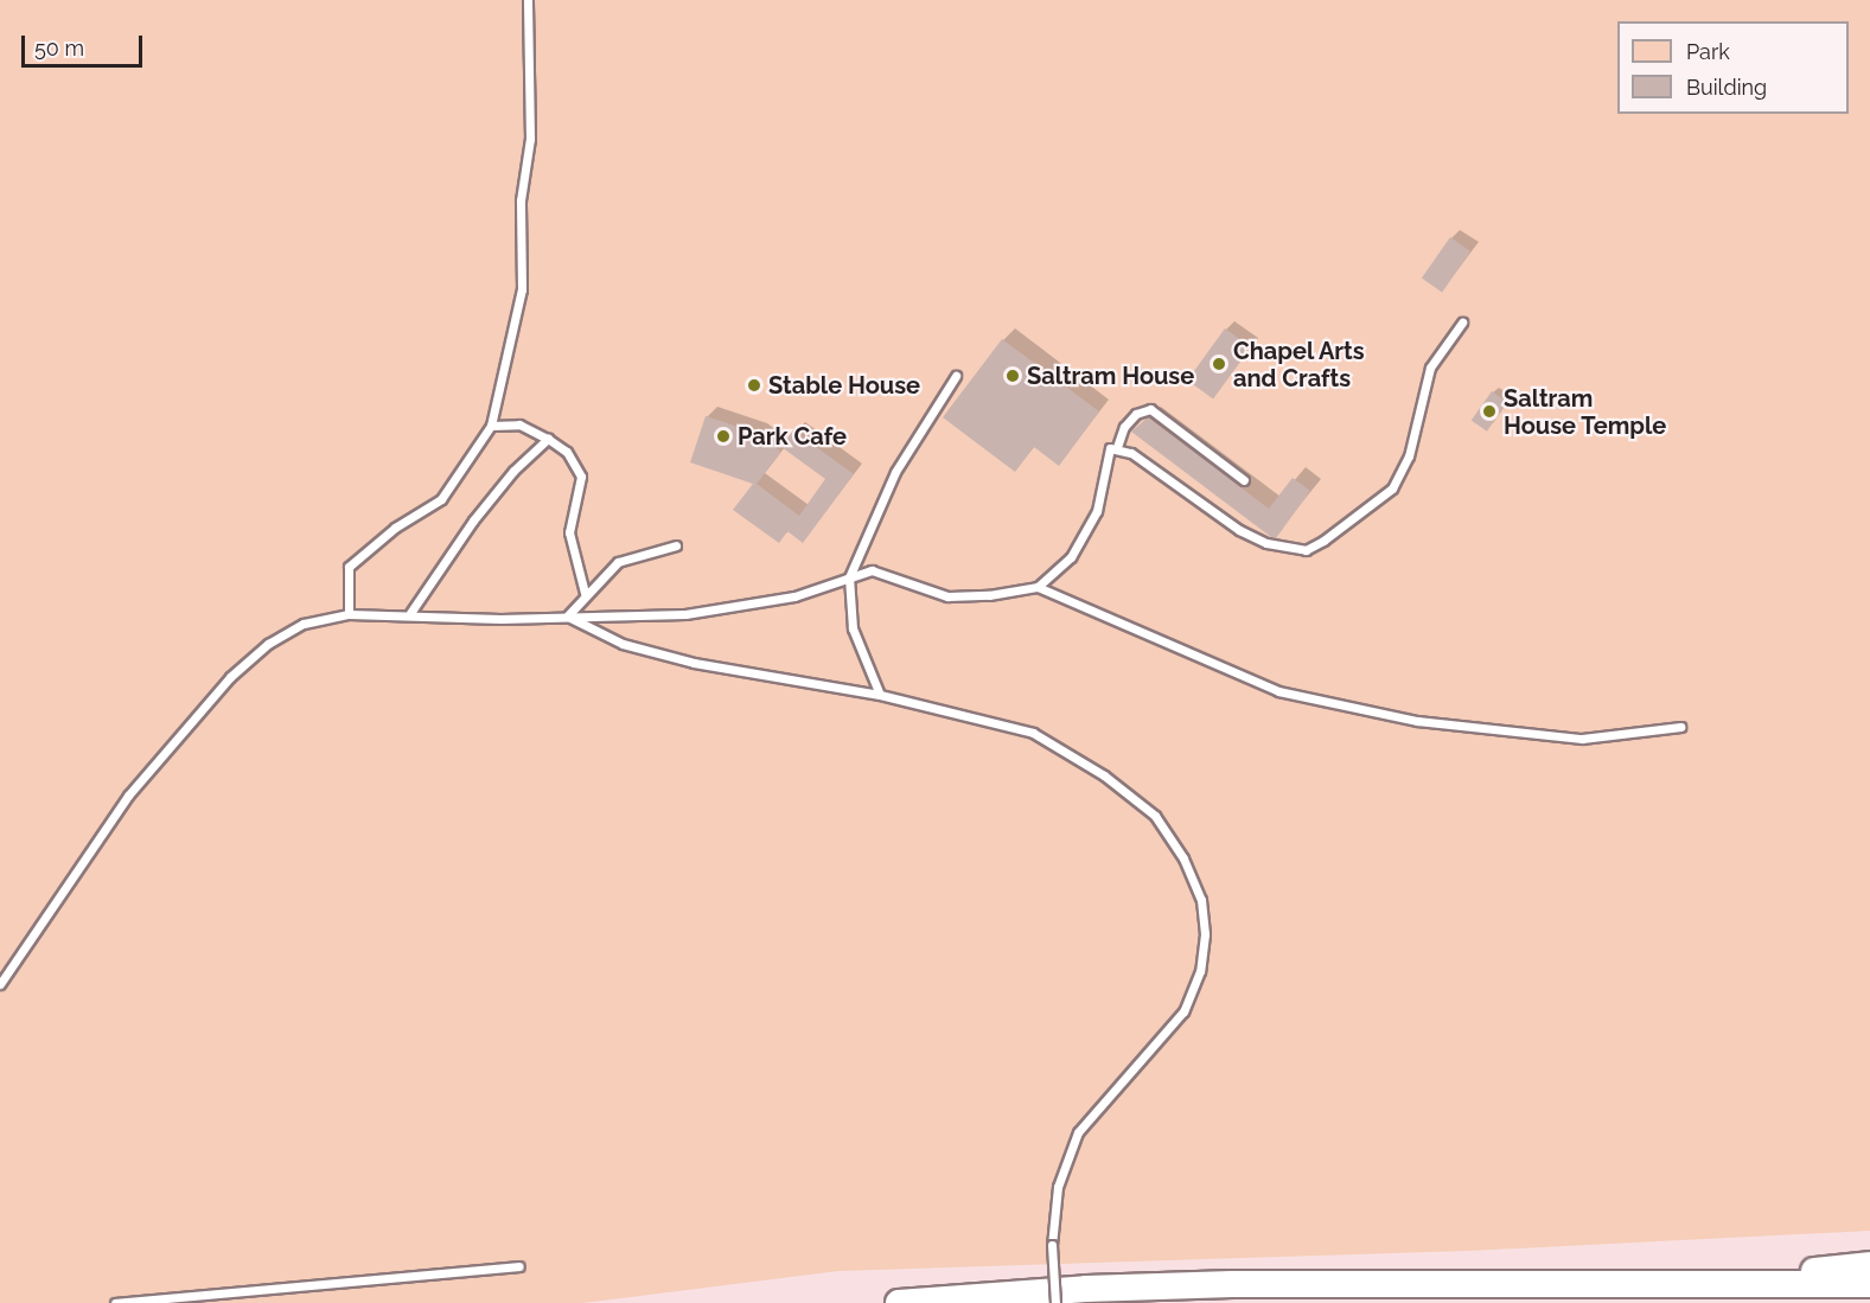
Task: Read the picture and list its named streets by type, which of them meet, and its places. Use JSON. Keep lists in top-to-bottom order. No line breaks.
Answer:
{"places":["Chapel Arts and Crafts","Saltram House","Stable House","Saltram House Temple","Park Cafe"],"legend":["Park","Building"],"scale_bar":"50 m"}
